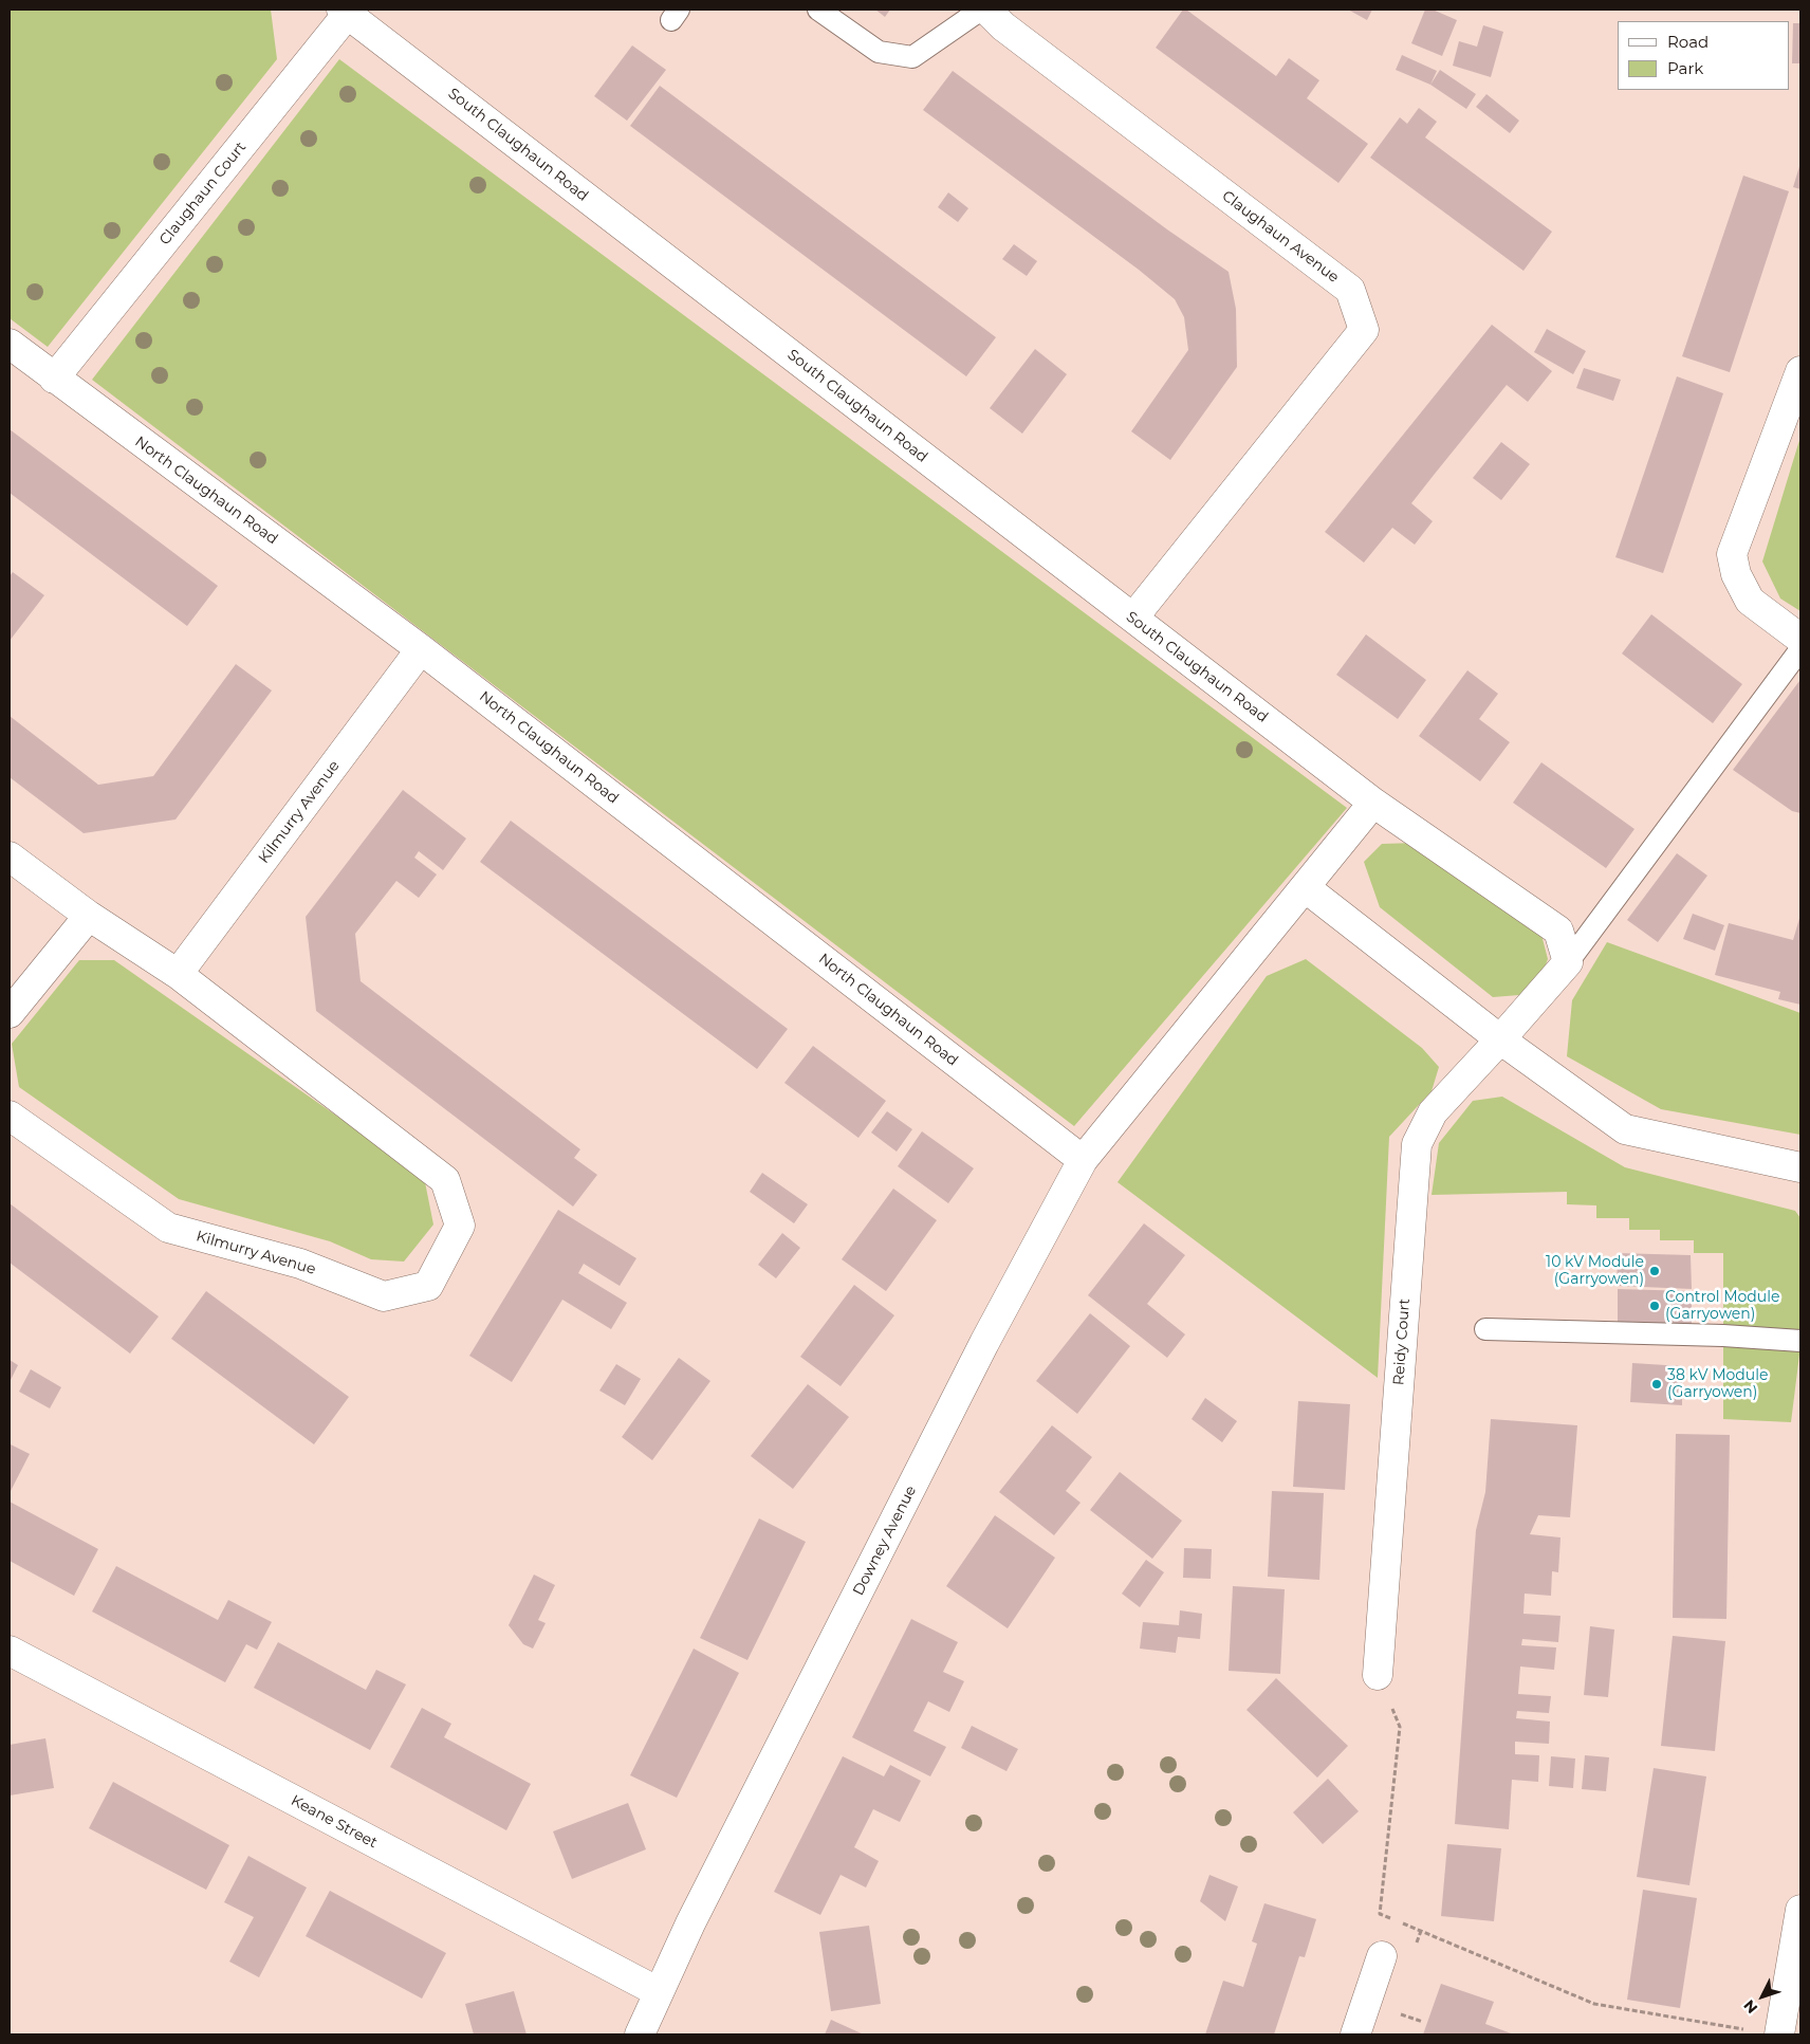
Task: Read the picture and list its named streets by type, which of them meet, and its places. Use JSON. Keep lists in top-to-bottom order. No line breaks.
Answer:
{"streets":{"street":["South Claughaun Road","Claughaun Court","Claughaun Avenue","North Claughaun Road","Kilmurry Avenue","Reidy Court","Downey Avenue","Keane Street"]},"crossings":[["South Claughaun Road","Claughaun Court"],["South Claughaun Road","Claughaun Avenue"],["South Claughaun Road","Reidy Court"],["South Claughaun Road","Downey Avenue"],["Claughaun Court","North Claughaun Road"],["North Claughaun Road","Kilmurry Avenue"],["North Claughaun Road","Downey Avenue"],["Downey Avenue","Keane Street"]],"places":["10 kV Module (Garryowen)","Control Module (Garryowen)","38 kV Module (Garryowen)"],"legend":["Road","Park"],"north":"bottom left"}
